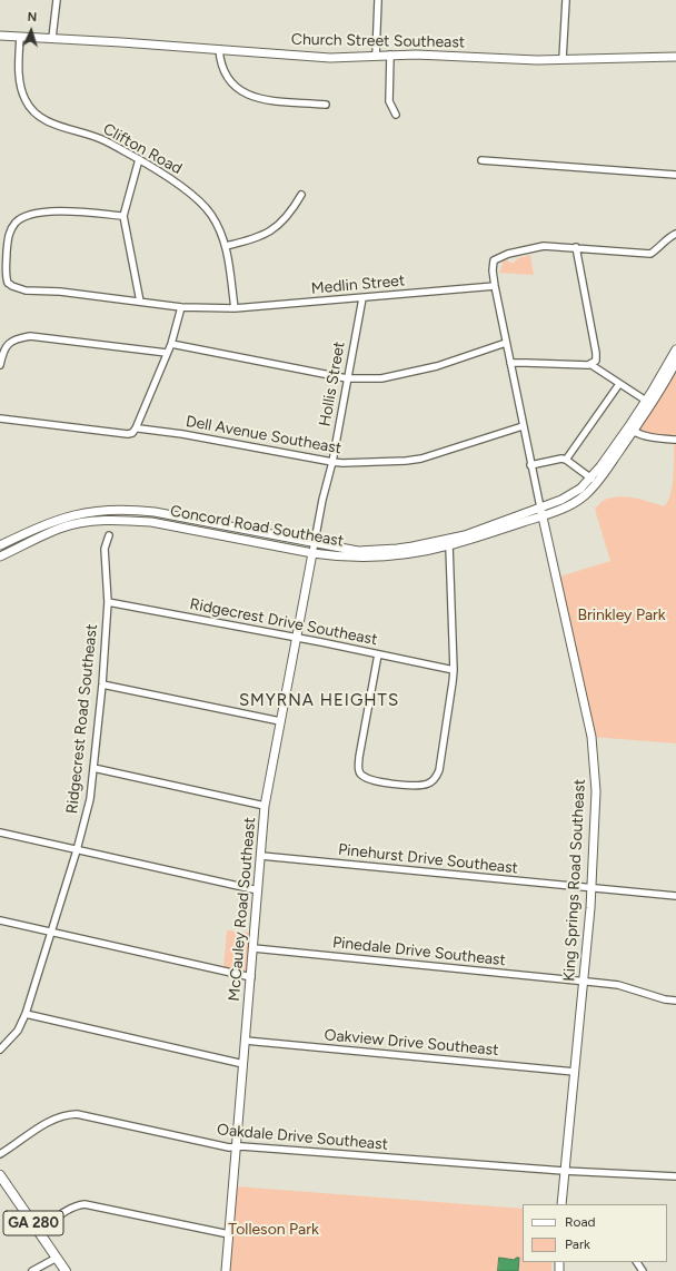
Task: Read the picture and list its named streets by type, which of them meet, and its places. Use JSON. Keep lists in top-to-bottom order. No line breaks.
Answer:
{"streets":{"main road":["GA 280"],"street":["Church Street Southeast","Clifton Road","Medlin Street","Hollis Street","Dell Avenue Southeast","Concord Road Southeast","Ridgecrest Drive Southeast","Ridgecrest Road Southeast","Pinehurst Drive Southeast","King Springs Road Southeast","McCauley Road Southeast","Pinedale Drive Southeast","Oakview Drive Southeast","Oakdale Drive Southeast"]},"crossings":[["Church Street Southeast","Clifton Road"],["Clifton Road","Medlin Street"],["Medlin Street","Hollis Street"],["Hollis Street","Dell Avenue Southeast"],["Hollis Street","Concord Road Southeast"],["Hollis Street","McCauley Road Southeast"],["Concord Road Southeast","King Springs Road Southeast"],["Concord Road Southeast","McCauley Road Southeast"],["Ridgecrest Drive Southeast","Ridgecrest Road Southeast"],["Ridgecrest Drive Southeast","McCauley Road Southeast"],["Pinehurst Drive Southeast","King Springs Road Southeast"],["Pinehurst Drive Southeast","McCauley Road Southeast"],["King Springs Road Southeast","Pinedale Drive Southeast"],["King Springs Road Southeast","Oakview Drive Southeast"],["King Springs Road Southeast","Oakdale Drive Southeast"],["McCauley Road Southeast","Pinedale Drive Southeast"],["McCauley Road Southeast","Oakview Drive Southeast"],["McCauley Road Southeast","Oakdale Drive Southeast"]],"districts":["SMYRNA HEIGHTS"],"parks":["Brinkley Park","Tolleson Park"],"legend":["Road","Park"],"north":"top"}
